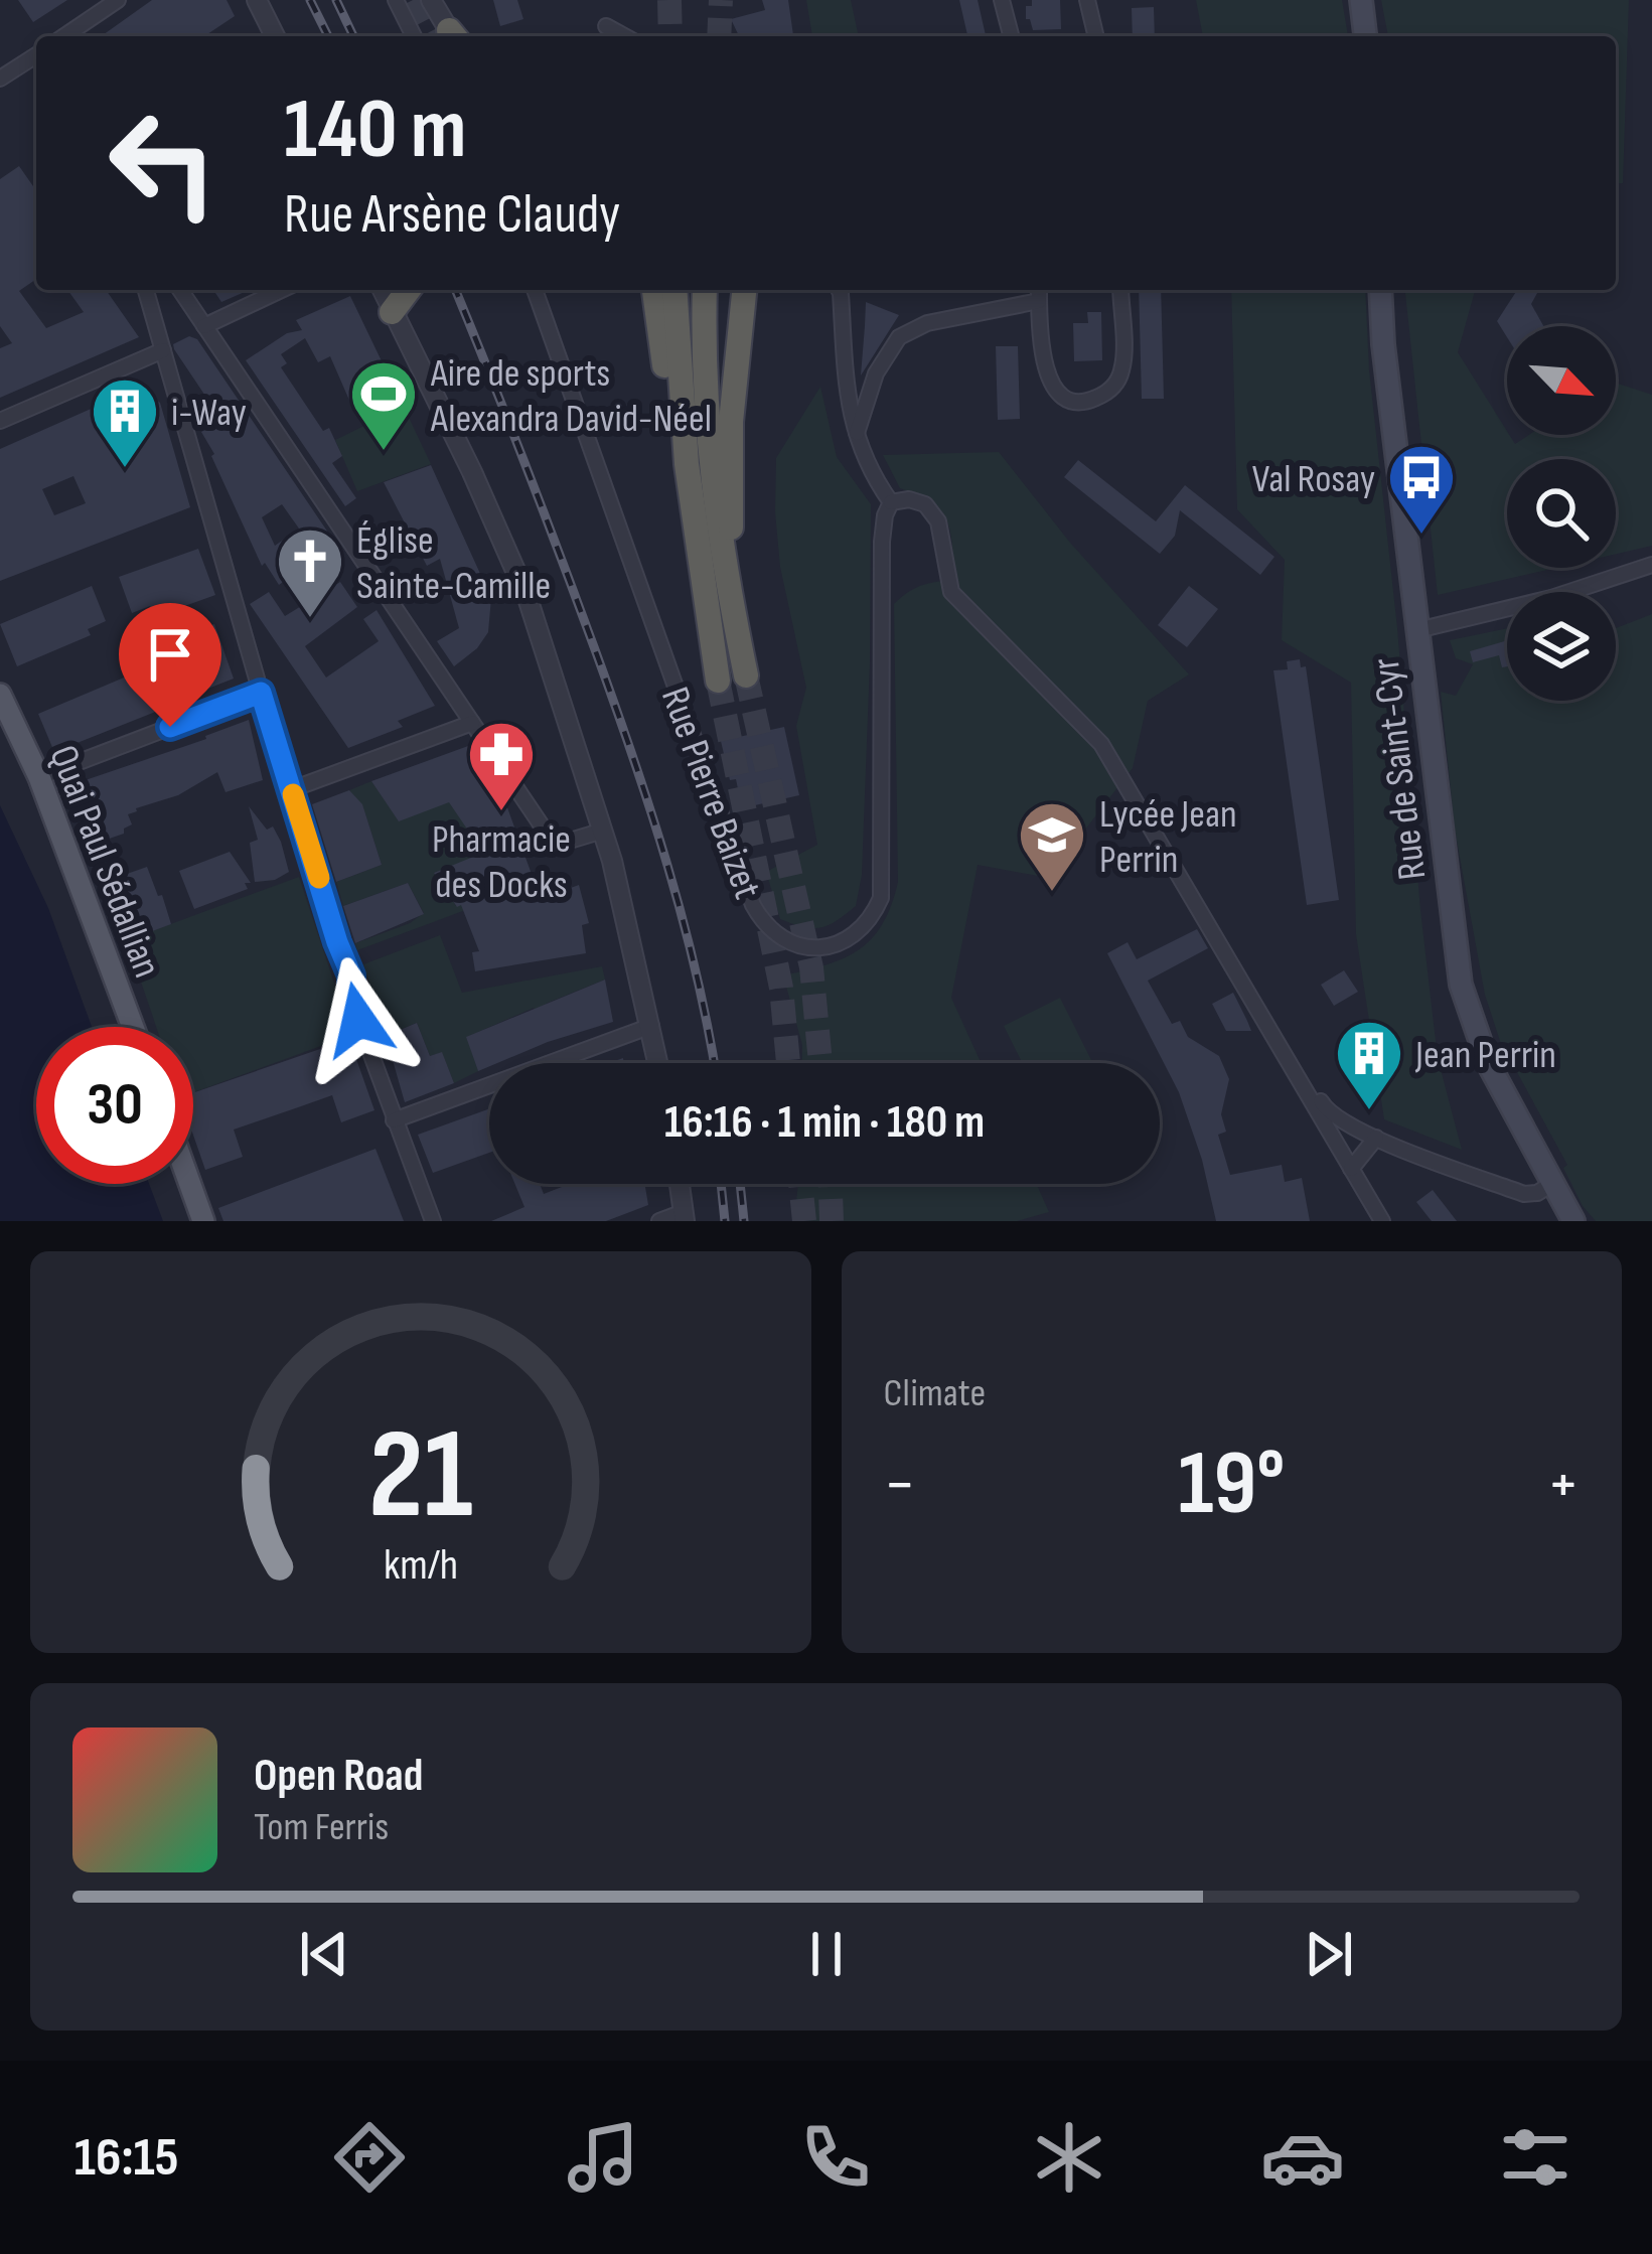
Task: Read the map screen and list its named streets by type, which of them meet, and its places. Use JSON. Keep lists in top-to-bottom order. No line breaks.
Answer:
{"streets":{"main road":["Rue de Saint-Cyr","Quai Paul Sédallian"],"street":["Rue Pierre Baizet"]},"places":{"sports":["Aire de sports Alexandra David-Néel"],"building":["i-Way","Jean Perrin"],"bus stop":["Val Rosay"],"church":["Église Sainte-Camille"],"pharmacy":["Pharmacie des Docks"],"school or university":["Lycée Jean Perrin"]},"north":"bottom right","page":{"turn":["140 m","Rue Arsène Claudy"],"limit":"30","trip":"16:16 · 1 min · 180 m","tile":"Climate","heat":["−","19°","+"],"song":["Open Road","Tom Ferris"],"tabs":"16:15","gauge":["21","km/h"]}}
